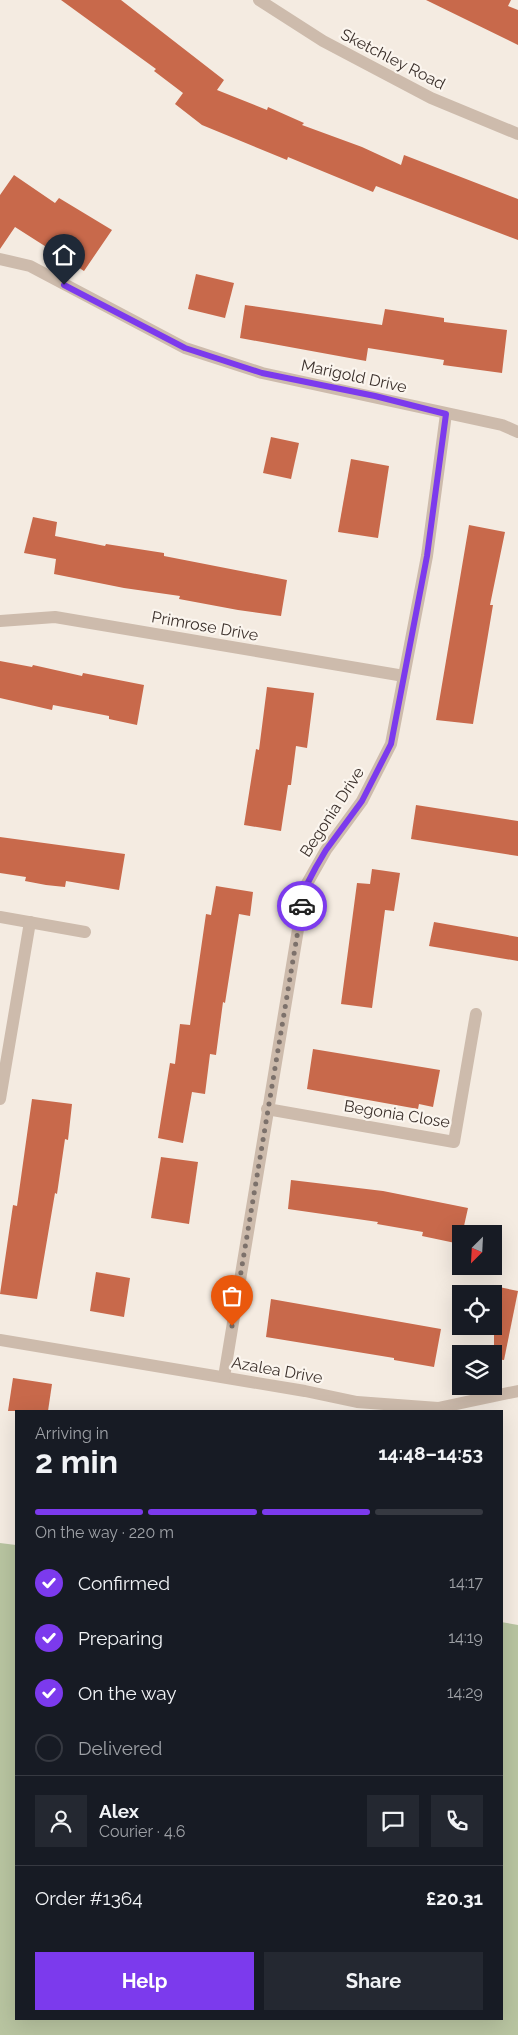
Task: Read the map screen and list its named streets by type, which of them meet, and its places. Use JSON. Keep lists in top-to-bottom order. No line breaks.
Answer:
{"streets":{"street":["Sketchley Road","Marigold Drive","Primrose Drive","Begonia Drive","Begonia Close","Azalea Drive"]},"crossings":[["Marigold Drive","Begonia Drive"],["Primrose Drive","Begonia Drive"],["Begonia Drive","Begonia Close"],["Begonia Drive","Azalea Drive"]],"north":"bottom left","page":{"heading":["2 min","Arriving in","14:48–14:53"],"panel":["Alex","Courier · 4.6","Order #1364","£20.31"],"bar":"On the way · 220 m","list":[["Confirmed","14:17"],["Preparing","14:19"],["On the way","14:29"],"Delivered"],"buttons":["Help","Share"]}}
